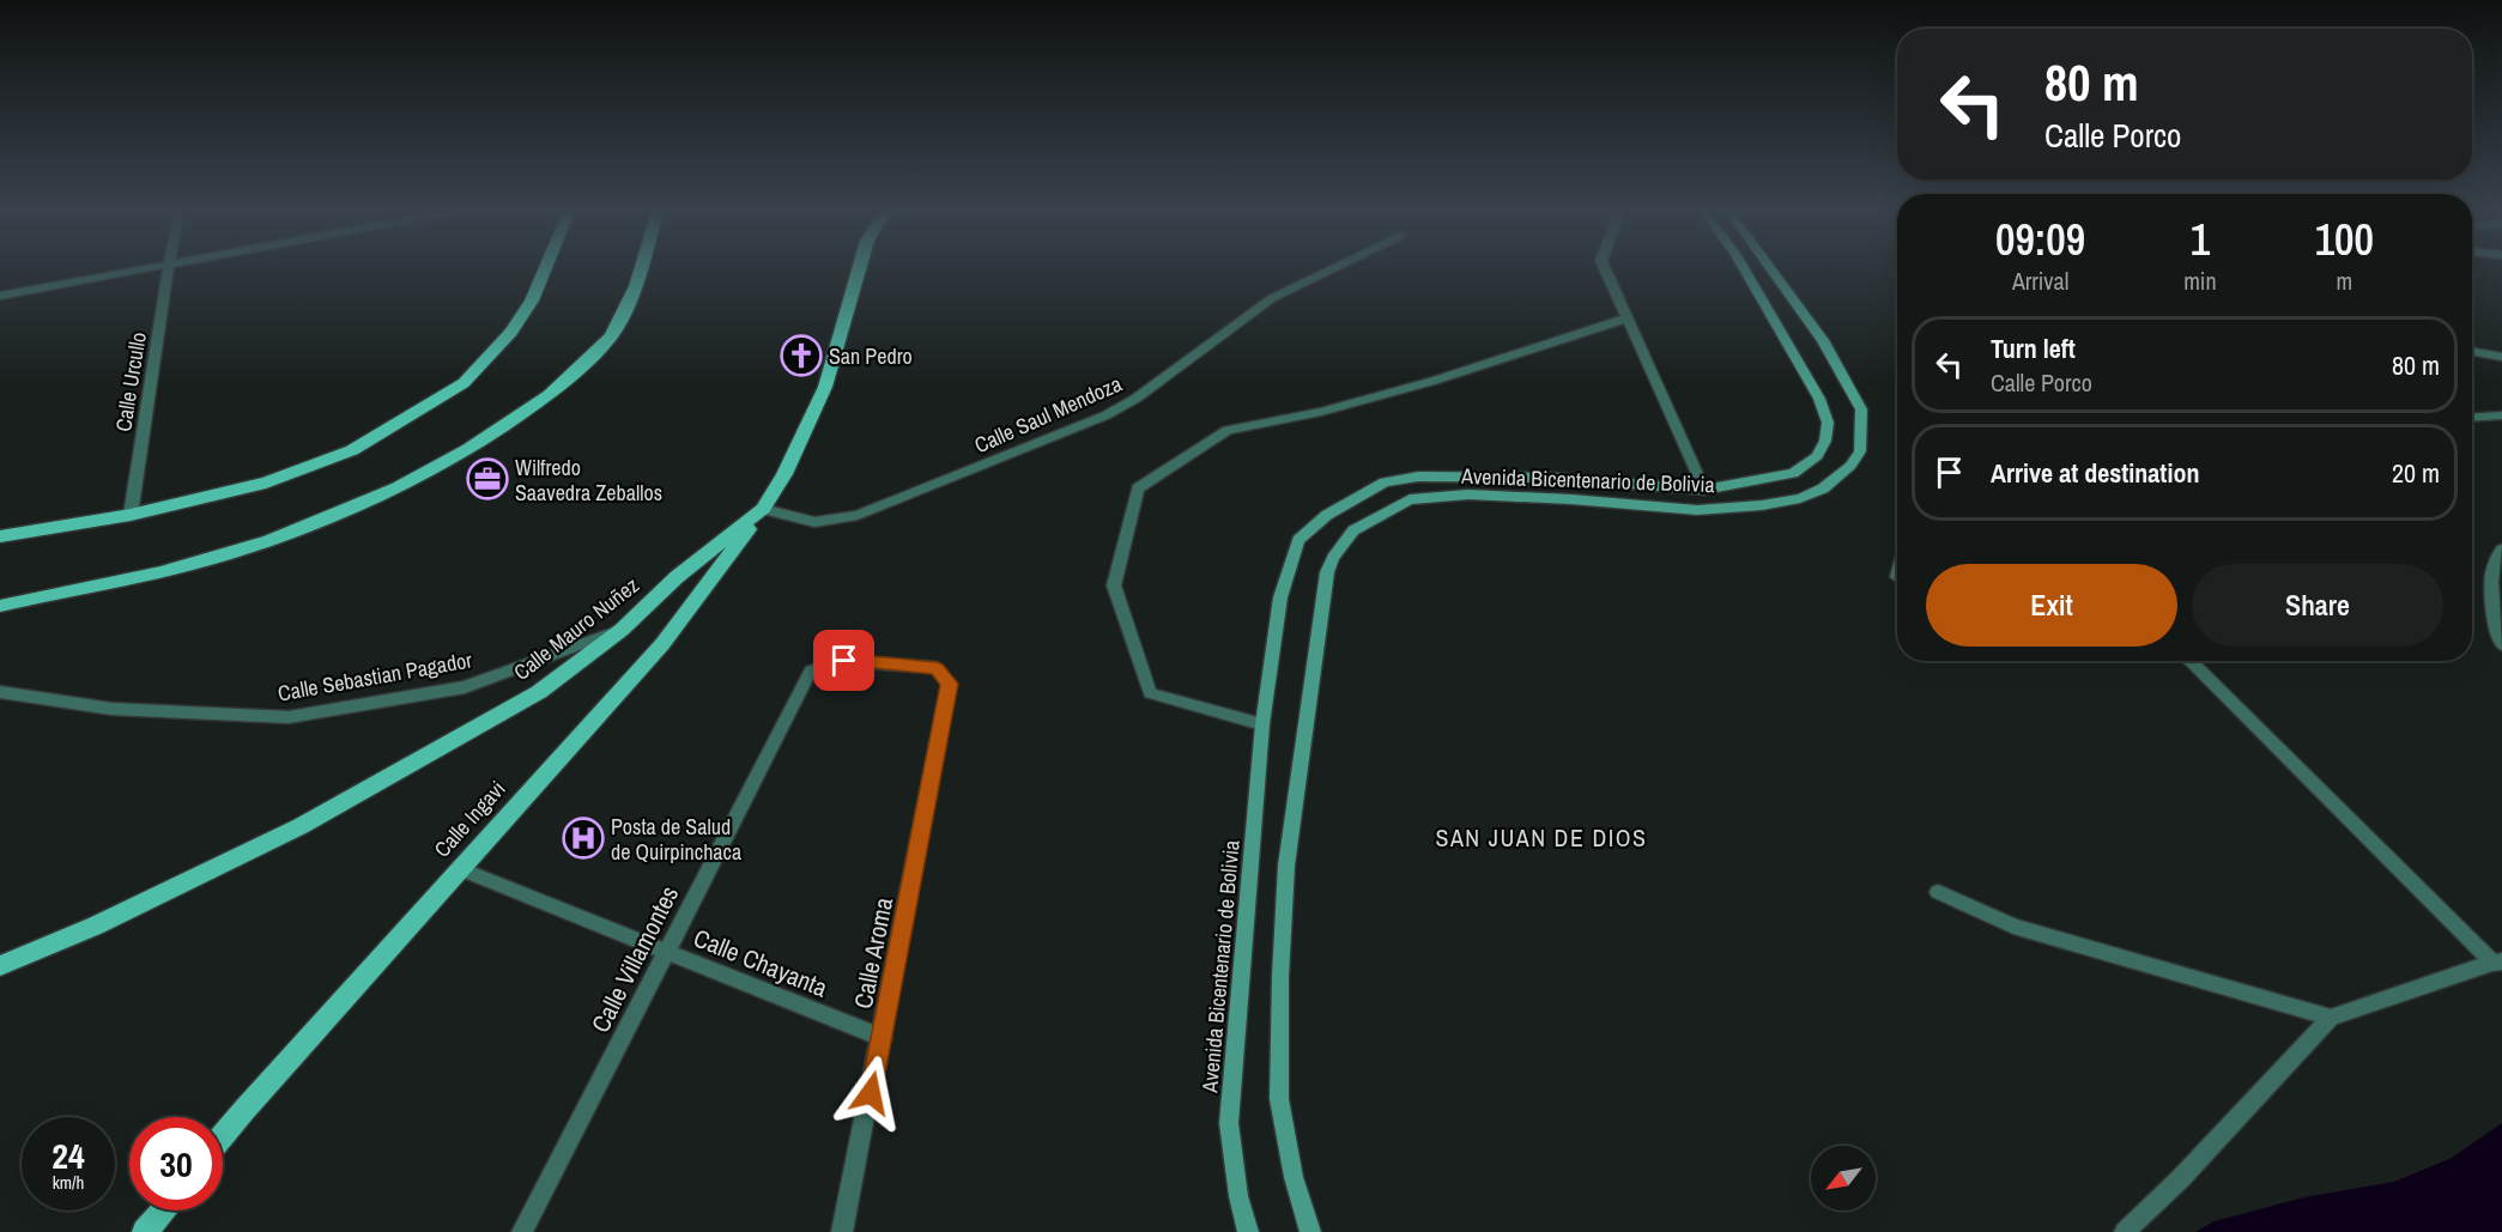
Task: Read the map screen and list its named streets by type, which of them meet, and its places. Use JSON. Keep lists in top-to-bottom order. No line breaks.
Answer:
{"streets":{"main road":["Avenida Bicentenario de Bolivia","Calle Mauro Nuñez","Calle Ingavi"],"street":["Calle Urcullo","Calle Saul Mendoza","Calle Sebastian Pagador","Calle Aroma","Calle Villamontes","Calle Chayanta"]},"crossings":[["Calle Saul Mendoza","Calle Mauro Nuñez"],["Calle Saul Mendoza","Calle Ingavi"],["Calle Mauro Nuñez","Calle Sebastian Pagador"],["Calle Mauro Nuñez","Calle Ingavi"],["Calle Ingavi","Calle Chayanta"],["Calle Aroma","Calle Villamontes"],["Calle Aroma","Calle Chayanta"],["Calle Villamontes","Calle Chayanta"]],"districts":["SAN JUAN DE DIOS"],"places":{"church":["San Pedro"],"office":["Wilfredo Saavedra Zeballos"],"hospital":["Posta de Salud de Quirpinchaca"]},"north":"bottom left","page":{"turn":["80 m","Calle Porco"],"eta":["09:09","Arrival","1","min","100","m"],"list":[{"name":"Turn left","note":"Calle Porco","value":"80 m"},{"name":"Arrive at destination","value":"20 m"}],"buttons":["Exit","Share"],"speed":"24 km/h","limit":"30"}}
